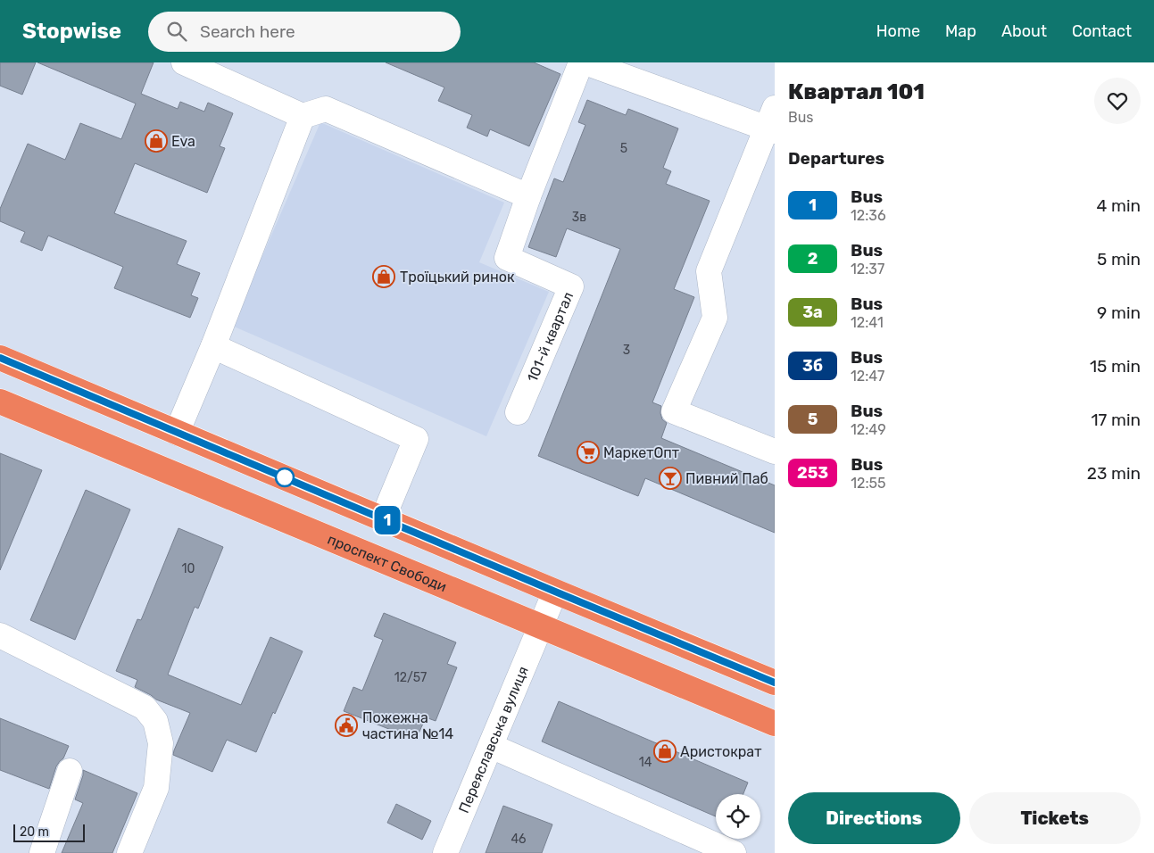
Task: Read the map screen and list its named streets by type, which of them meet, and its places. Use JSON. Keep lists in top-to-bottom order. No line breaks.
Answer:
{"streets":{"highway":["проспект Свободи"],"street":["101-й квартал","Переяславська вулиця"]},"crossings":[["проспект Свободи","Переяславська вулиця"]],"places":{"shop":["Eva","Троїцький ринок","Аристократ"],"supermarket":["МаркетОпт"],"bar":["Пивний Паб"],"public building":["Пожежна частина №14"]},"lines":["bus line 1"],"house_numbers":["5","3в","3","10","12/57","14","46"],"scale_bar":"20 m","page":{"header":"Stopwise","search":"Search here","nav":["Home","Map","About","Contact"],"on_map":"1","heading":[["Квартал 101","Bus"],"Departures"],"list":[{"mark":"1","name":"Bus","note":"12:36","value":"4 min"},{"mark":"2","name":"Bus","note":"12:37","value":"5 min"},{"mark":"3а","name":"Bus","note":"12:41","value":"9 min"},{"mark":"3б","name":"Bus","note":"12:47","value":"15 min"},{"mark":"5","name":"Bus","note":"12:49","value":"17 min"},{"mark":"253","name":"Bus","note":"12:55","value":"23 min"}],"buttons":["Directions","Tickets"],"scale":"20 m"}}
